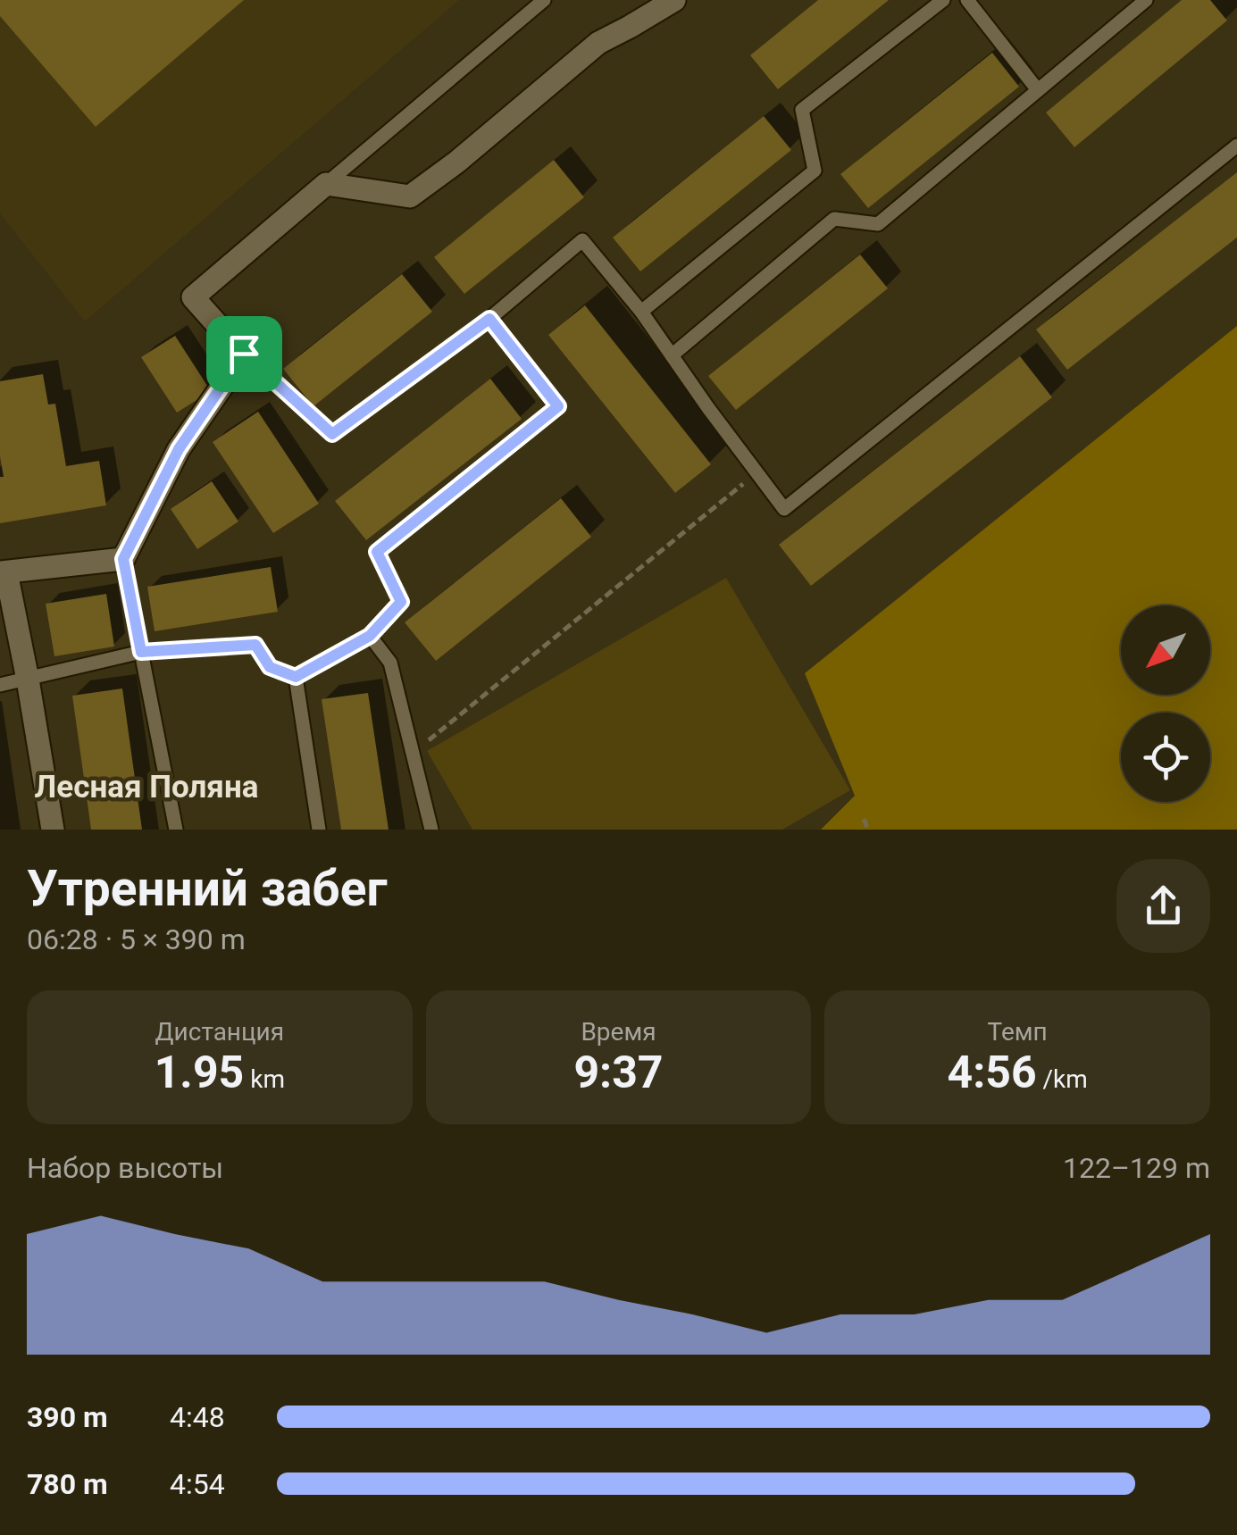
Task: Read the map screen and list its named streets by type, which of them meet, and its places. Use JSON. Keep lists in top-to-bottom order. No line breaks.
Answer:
{"districts":["Лесная Поляна"],"north":"bottom left","page":{"heading":["Утренний забег","06:28 · 5 × 390 m"],"stats":[["Дистанция","1.95 km"],["Время","9:37"],["Темп","4:56 /km"]],"chart":["Набор высоты","122–129 m"],"list":[{"name":"390 m","note":"4:48"},{"name":"780 m","note":"4:54"}]}}
